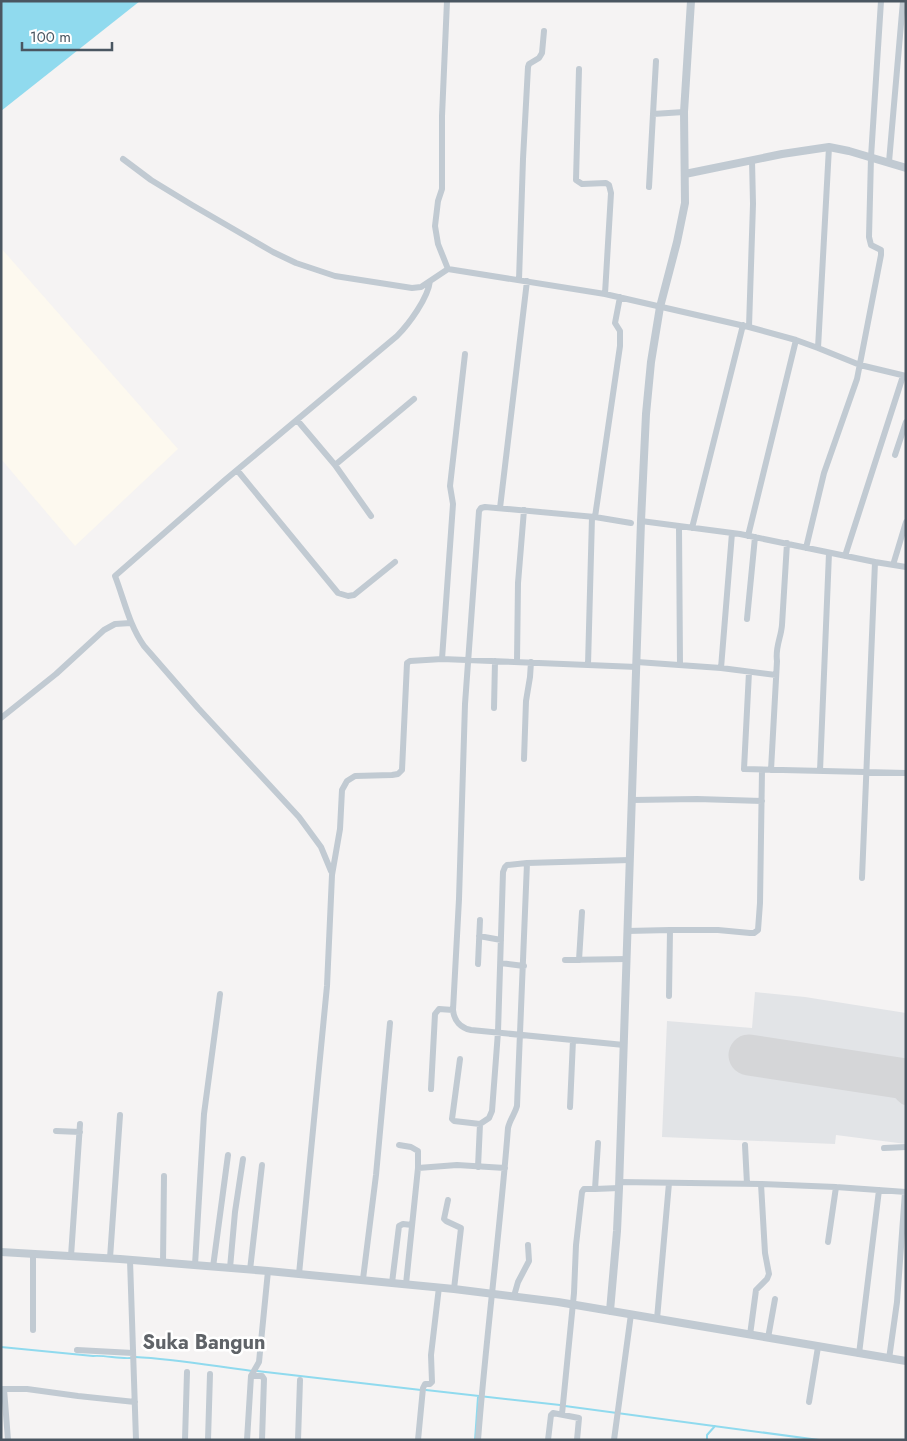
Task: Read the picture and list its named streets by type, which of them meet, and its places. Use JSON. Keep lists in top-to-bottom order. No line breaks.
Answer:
{"districts":["Suka Bangun"],"scale_bar":"100 m"}
